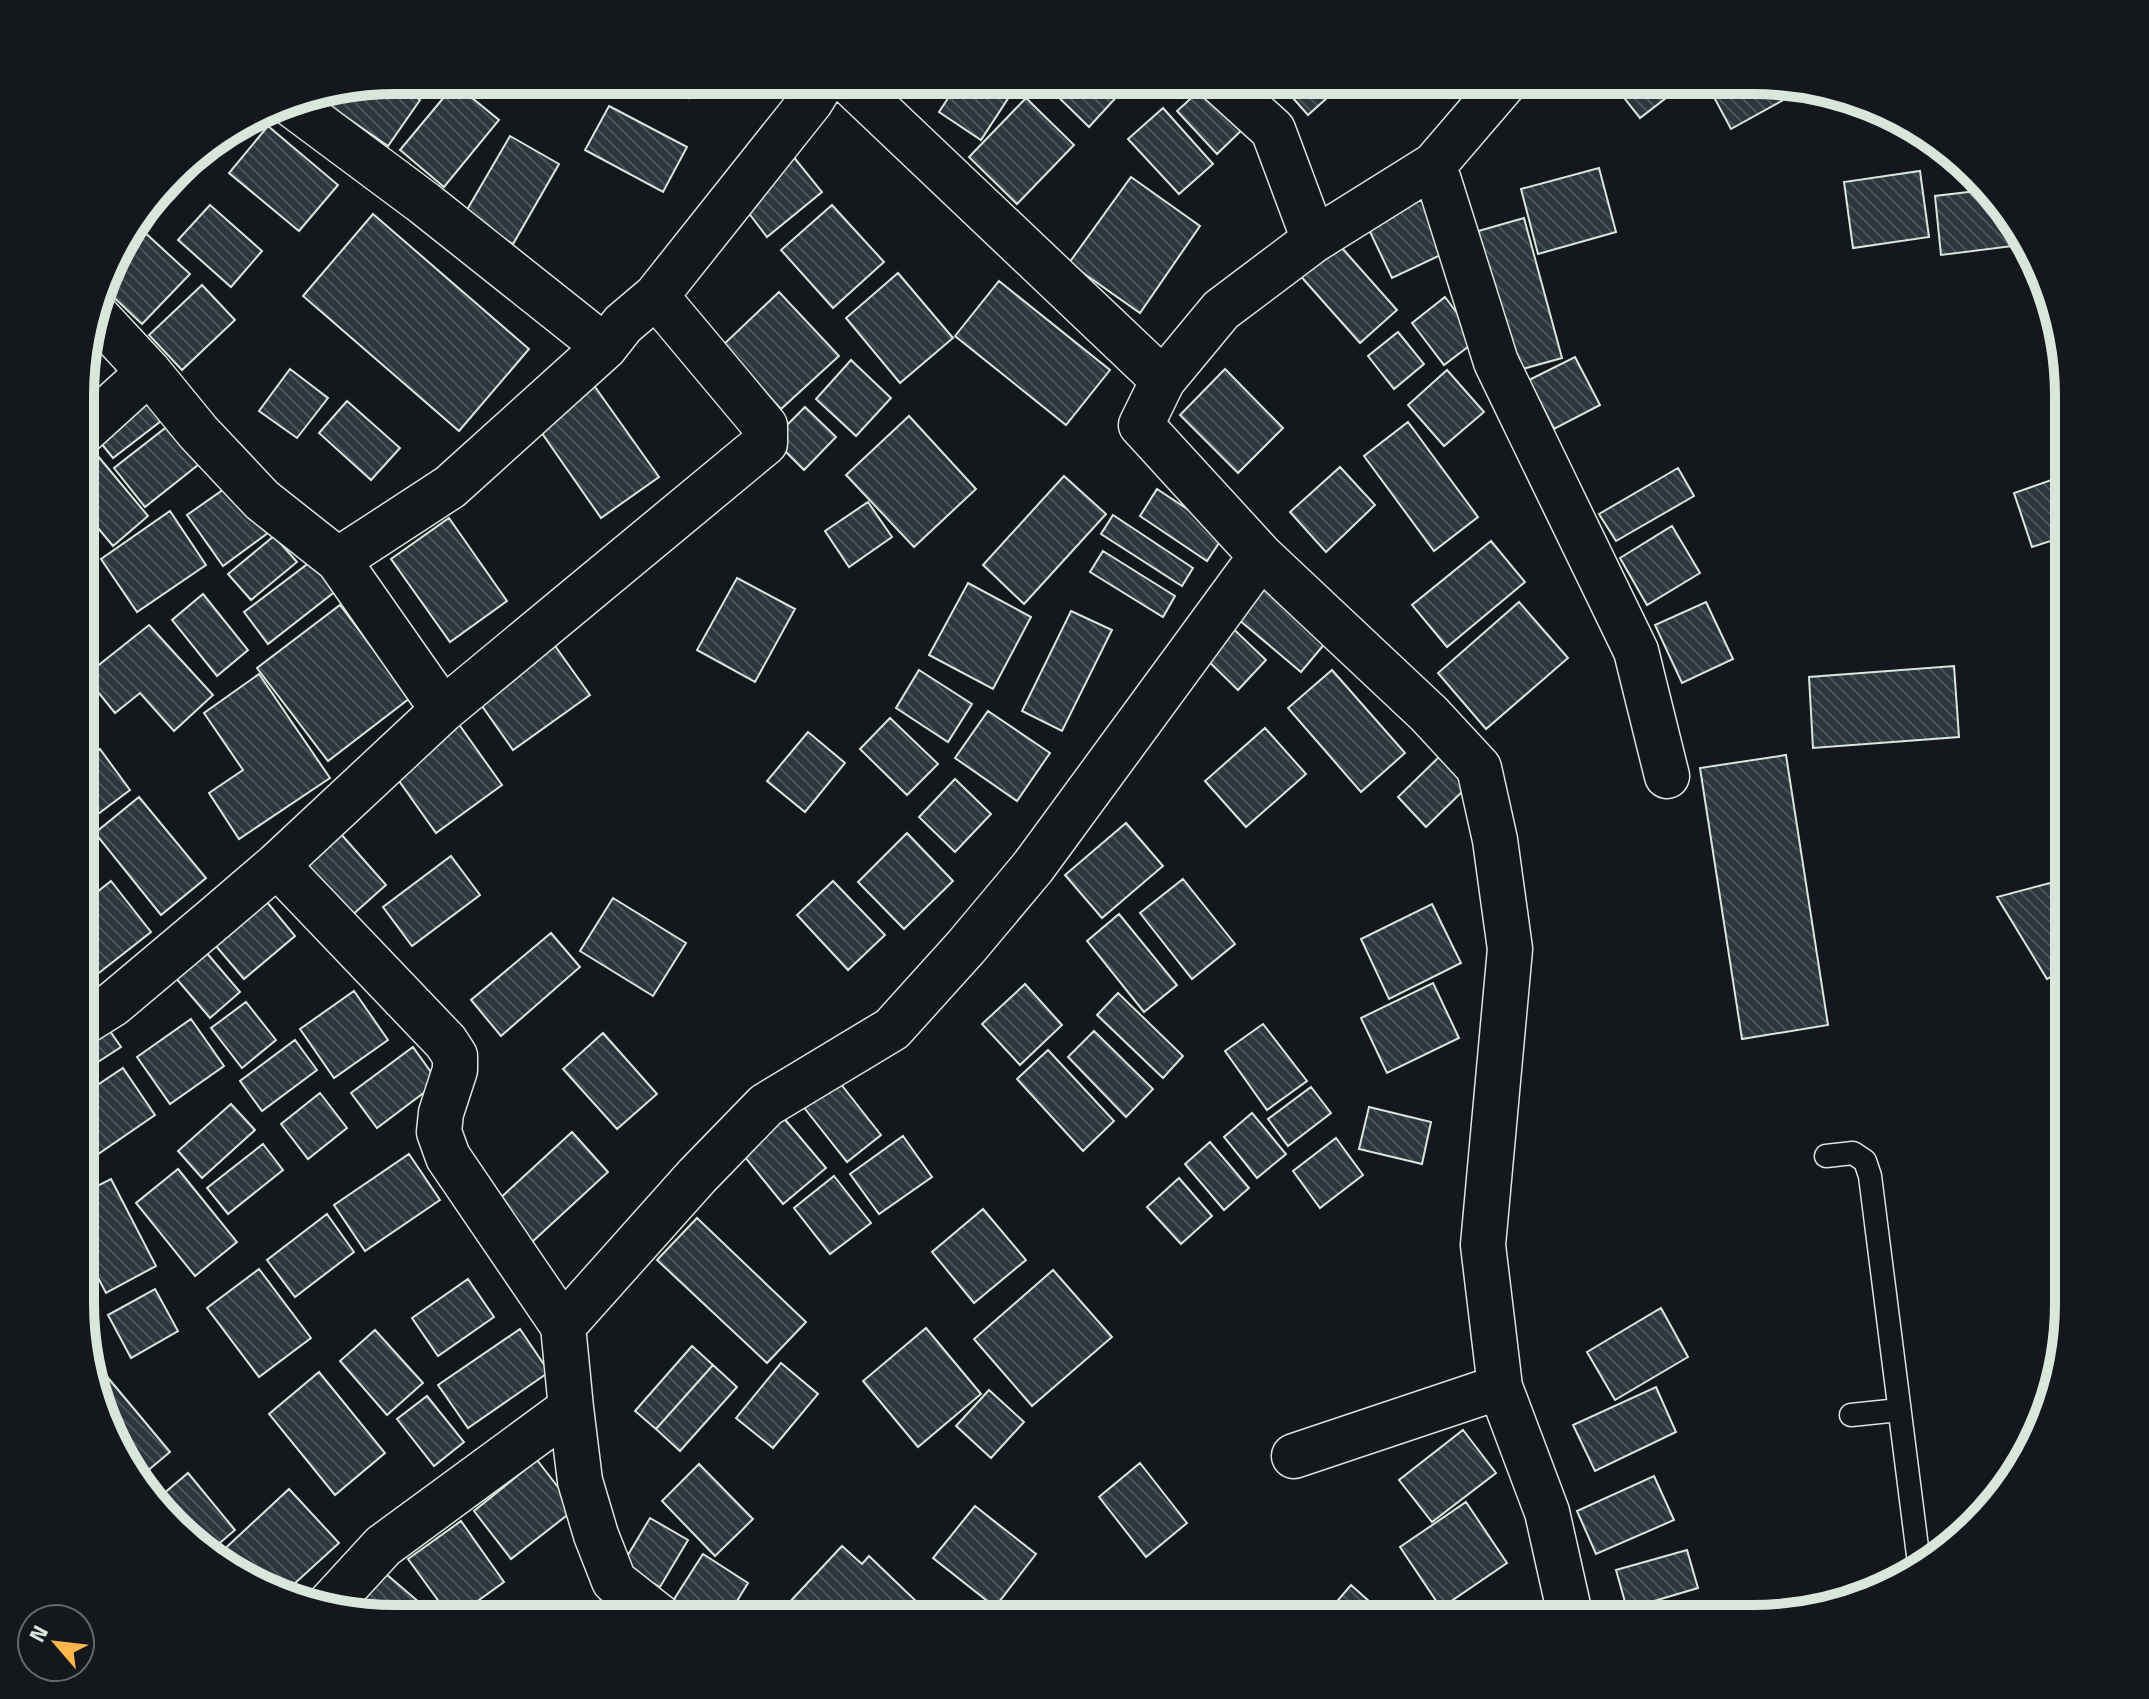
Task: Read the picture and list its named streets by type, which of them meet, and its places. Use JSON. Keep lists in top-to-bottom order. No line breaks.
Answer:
{"north":"top left"}
